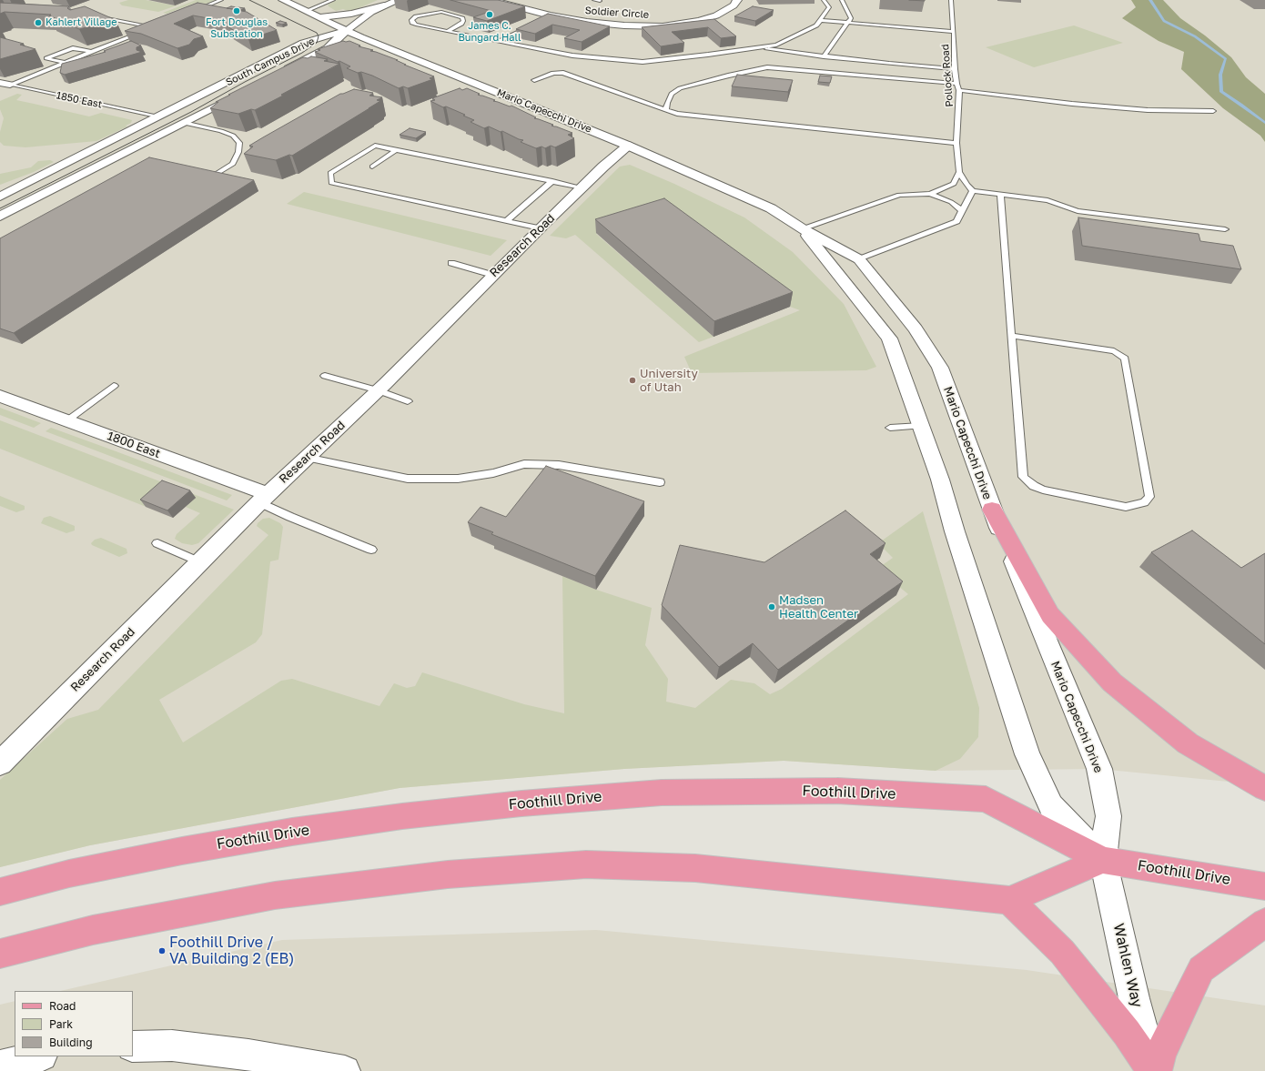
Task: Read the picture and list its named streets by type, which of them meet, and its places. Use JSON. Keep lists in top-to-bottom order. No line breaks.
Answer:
{"streets":{"main road":["Foothill Drive"],"street":["Soldier Circle","South Campus Drive","Mario Capecchi Drive","Research Road","1800 East","Wahlen Way"],"lane":["Pollock Road","1850 East"]},"crossings":[["South Campus Drive","1850 East"],["South Campus Drive","Mario Capecchi Drive"],["Mario Capecchi Drive","Research Road"],["Mario Capecchi Drive","Foothill Drive"],["Mario Capecchi Drive","Wahlen Way"],["Research Road","1800 East"],["Foothill Drive","Wahlen Way"]],"places":["Fort Douglas Substation","James C. Bungard Hall","Kahlert Village","University of Utah","Madsen Health Center","Foothill Drive / VA Building 2 (EB)"],"legend":["Road","Park","Building"]}
